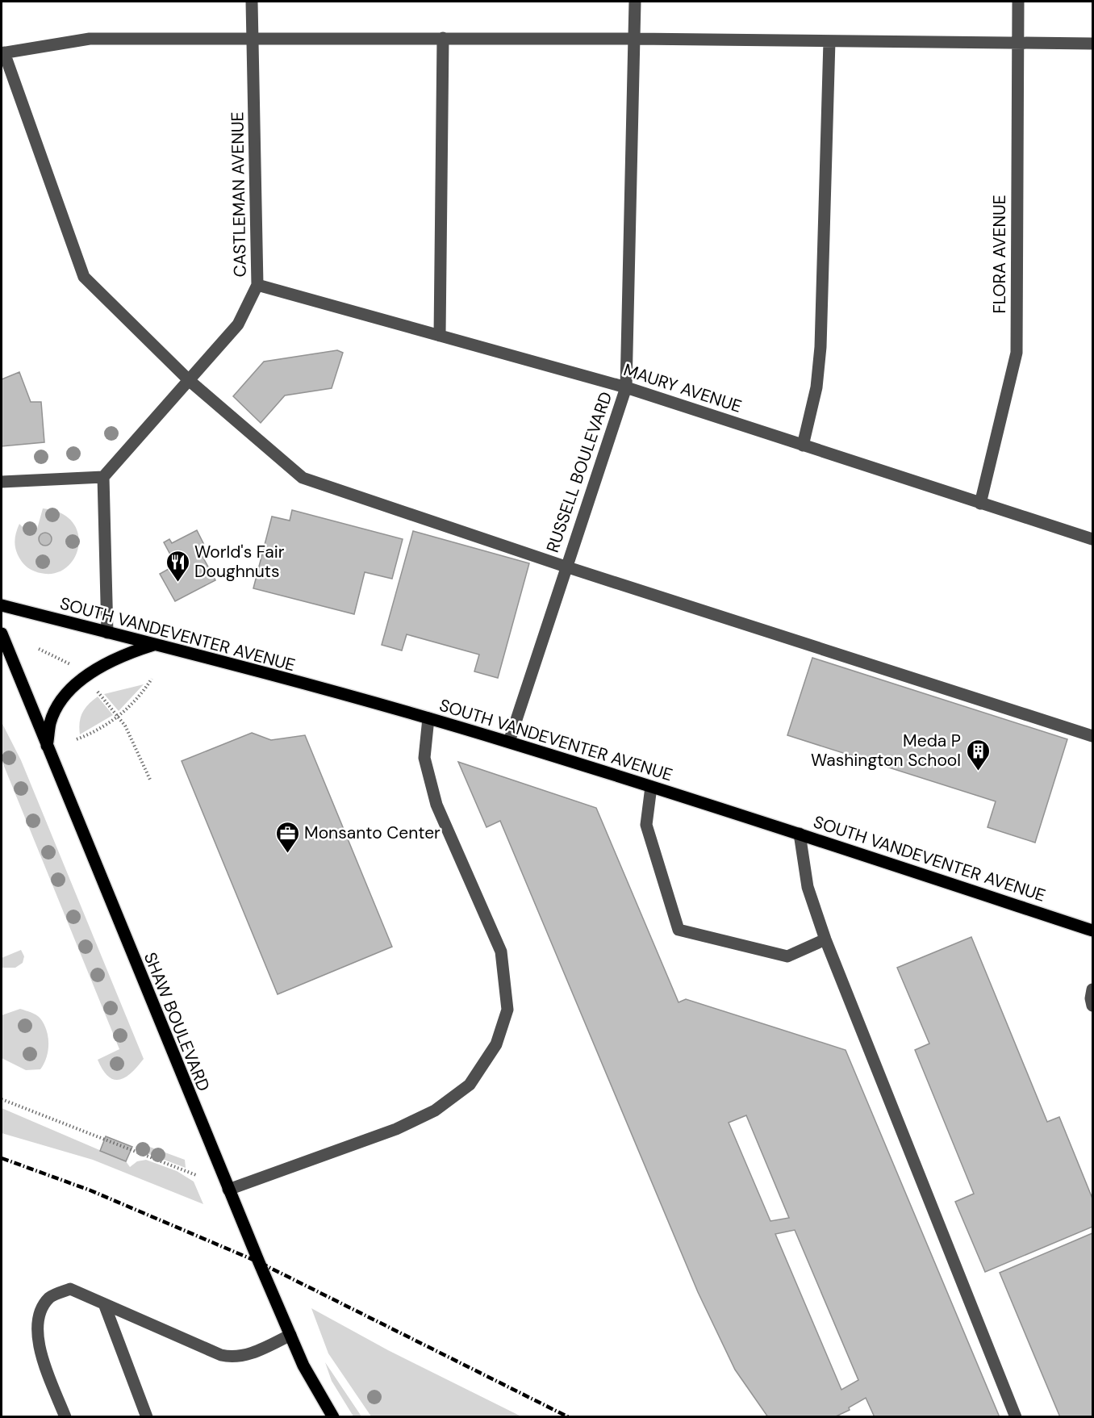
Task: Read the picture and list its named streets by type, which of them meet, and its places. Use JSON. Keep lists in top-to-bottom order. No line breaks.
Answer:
{"streets":{"main road":["SOUTH VANDEVENTER AVENUE","SHAW BOULEVARD"],"street":["CASTLEMAN AVENUE","FLORA AVENUE","MAURY AVENUE","RUSSELL BOULEVARD"]},"crossings":[["CASTLEMAN AVENUE","MAURY AVENUE"],["FLORA AVENUE","MAURY AVENUE"],["MAURY AVENUE","RUSSELL BOULEVARD"],["RUSSELL BOULEVARD","SOUTH VANDEVENTER AVENUE"]],"places":{"restaurant":["World's Fair Doughnuts"],"building":["Meda P Washington School"],"office":["Monsanto Center"]}}
